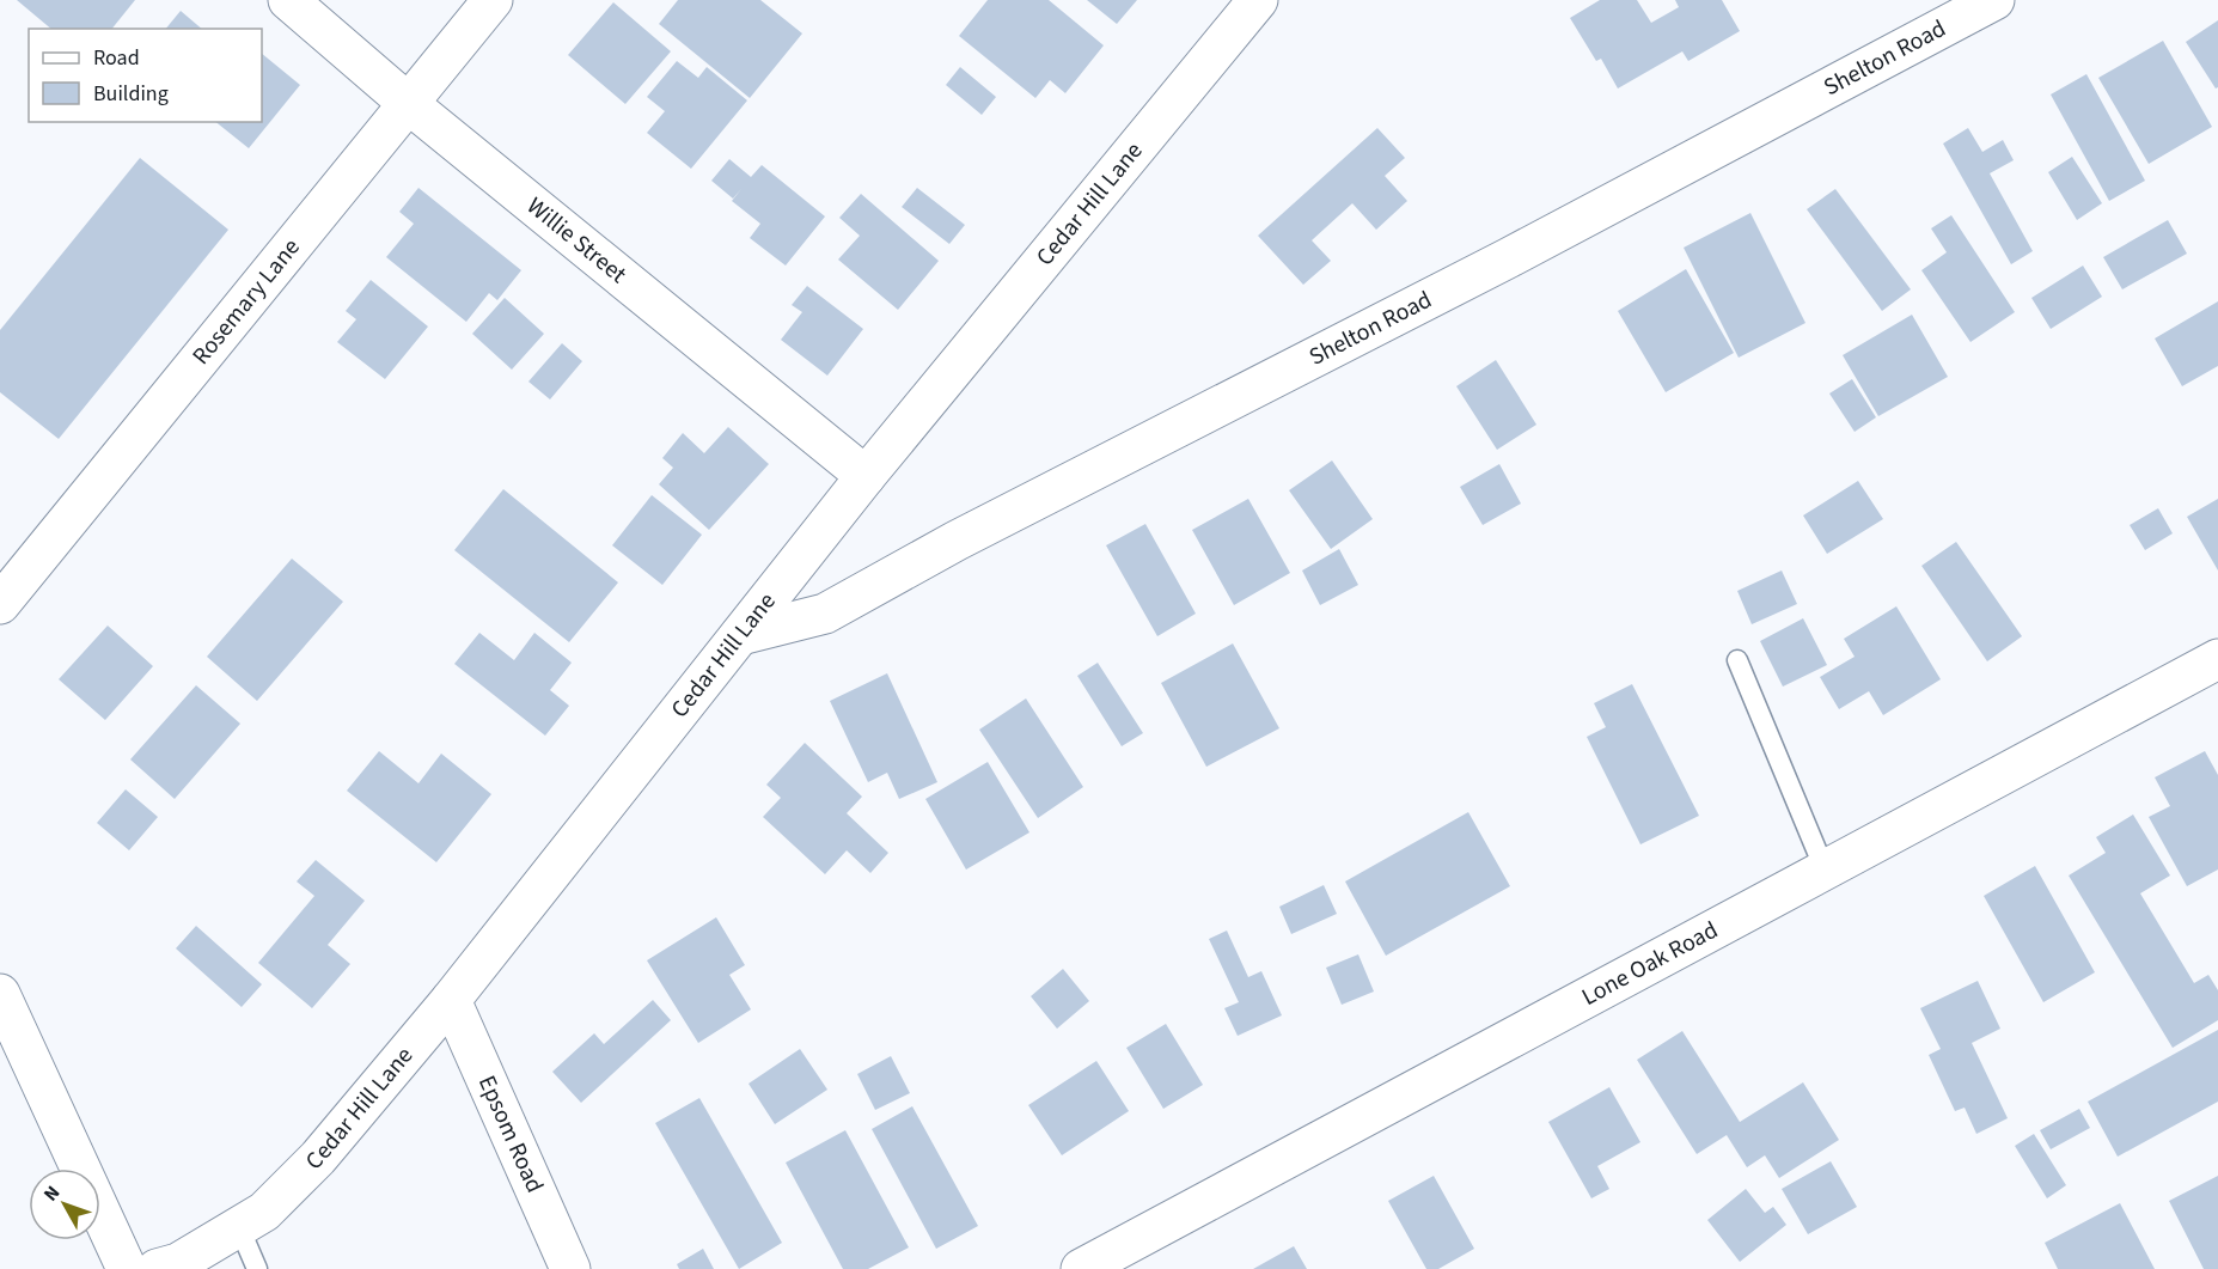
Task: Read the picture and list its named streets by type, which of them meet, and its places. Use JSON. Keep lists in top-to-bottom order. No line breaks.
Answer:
{"streets":{"street":["Shelton Road","Cedar Hill Lane","Willie Street","Rosemary Lane","Lone Oak Road","Epsom Road"]},"crossings":[["Shelton Road","Cedar Hill Lane"],["Cedar Hill Lane","Willie Street"],["Cedar Hill Lane","Epsom Road"],["Willie Street","Rosemary Lane"]],"legend":["Road","Building"],"north":"top left"}
